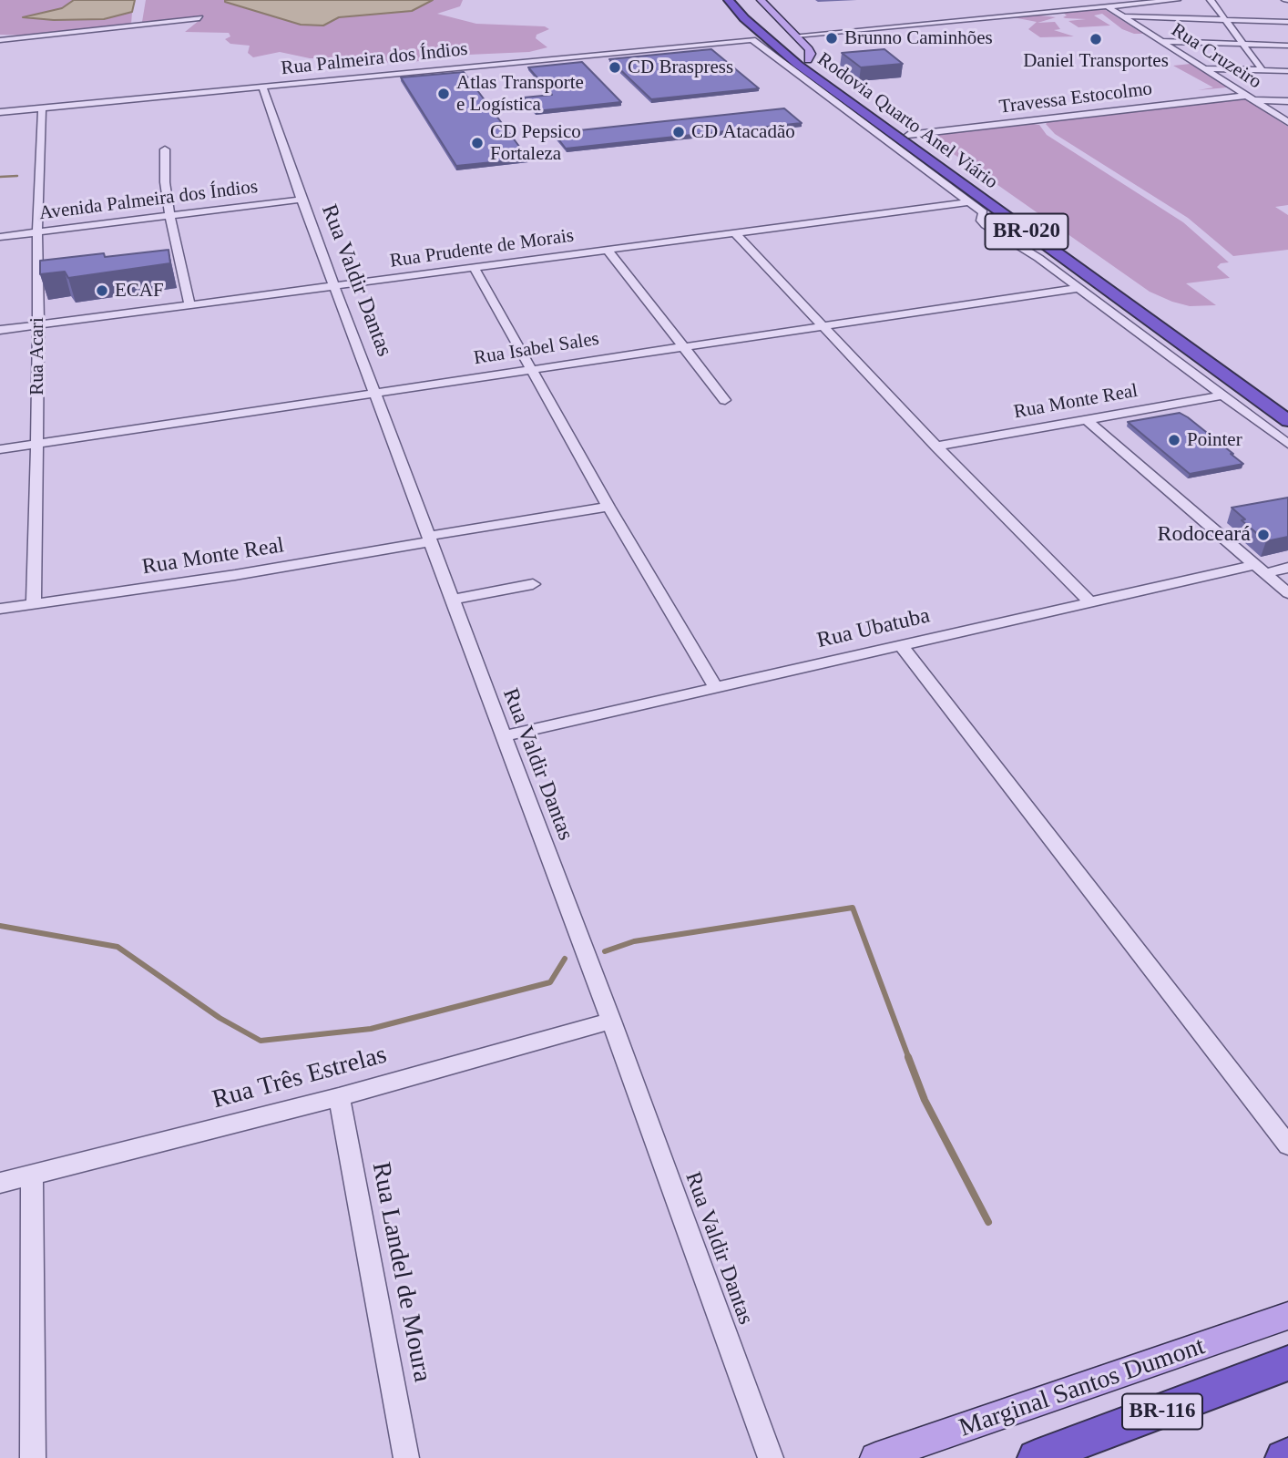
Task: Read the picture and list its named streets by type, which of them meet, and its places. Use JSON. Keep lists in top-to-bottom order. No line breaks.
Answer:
{"streets":{"highway":["Rodovia Quarto Anel Viário","BR-020","BR-116"],"main road":["Marginal Santos Dumont"],"street":["Rua Cruzeiro","Rua Palmeira dos Índios","Travessa Estocolmo","Avenida Palmeira dos Índios","Rua Prudente de Morais","Rua Valdir Dantas","Rua Isabel Sales","Rua Acari","Rua Monte Real","Rua Ubatuba","Rua Três Estrelas","Rua Landel de Moura"]},"crossings":[["Rua Cruzeiro","Travessa Estocolmo"],["Rua Palmeira dos Índios","Rodovia Quarto Anel Viário"],["Rua Palmeira dos Índios","Rua Valdir Dantas"],["Rua Palmeira dos Índios","Rua Acari"],["Travessa Estocolmo","Rodovia Quarto Anel Viário"],["Rodovia Quarto Anel Viário","BR-020"],["Avenida Palmeira dos Índios","Rua Valdir Dantas"],["Avenida Palmeira dos Índios","Rua Acari"],["Rua Prudente de Morais","Rua Valdir Dantas"],["Rua Prudente de Morais","Rua Acari"],["Rua Valdir Dantas","Rua Isabel Sales"],["Rua Valdir Dantas","Rua Monte Real"],["Rua Valdir Dantas","Rua Ubatuba"],["Rua Valdir Dantas","Rua Três Estrelas"],["Rua Isabel Sales","Rua Acari"],["Rua Acari","Rua Monte Real"],["Rua Três Estrelas","Rua Landel de Moura"]],"places":["Brunno Caminhões","Daniel Transportes","CD Braspress","Atlas Transporte e Logística","CD Atacadão","CD Pepsico Fortaleza","ECAF","Pointer","Rodoceará"]}
